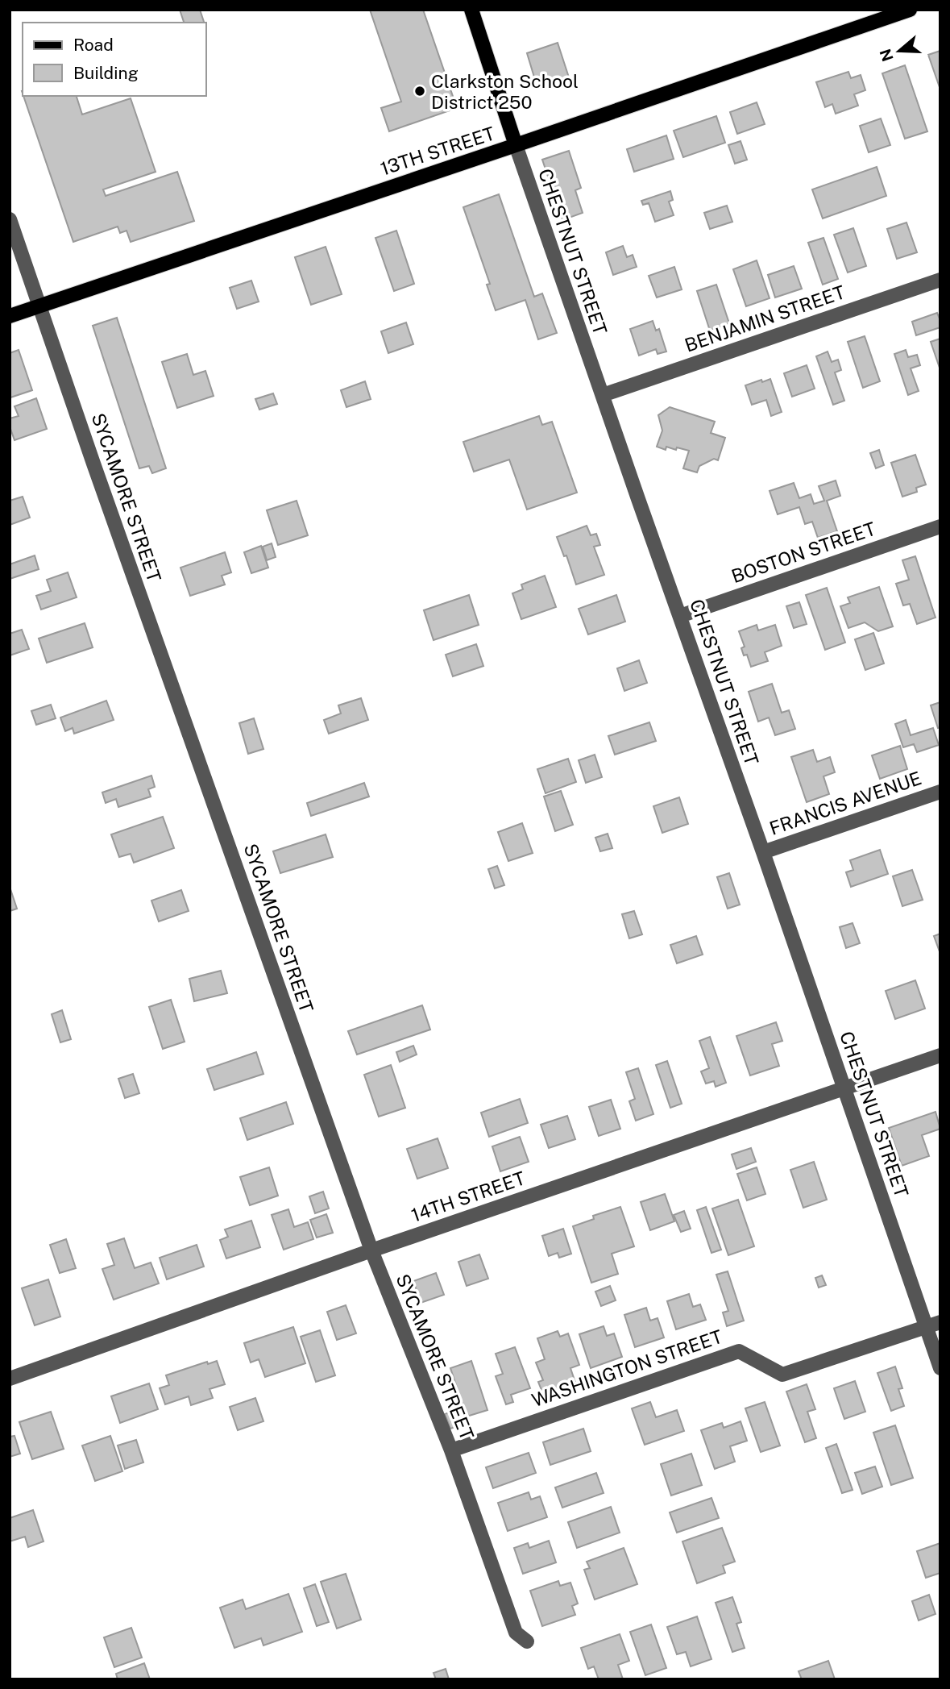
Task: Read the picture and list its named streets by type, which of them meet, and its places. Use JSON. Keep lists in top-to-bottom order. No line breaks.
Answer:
{"streets":{"main road":["13TH STREET","CHESTNUT STREET"],"street":["BENJAMIN STREET","SYCAMORE STREET","BOSTON STREET","FRANCIS AVENUE","14TH STREET","WASHINGTON STREET"]},"crossings":[["13TH STREET","CHESTNUT STREET"],["13TH STREET","SYCAMORE STREET"],["CHESTNUT STREET","BENJAMIN STREET"],["CHESTNUT STREET","BOSTON STREET"],["CHESTNUT STREET","FRANCIS AVENUE"],["CHESTNUT STREET","14TH STREET"],["CHESTNUT STREET","WASHINGTON STREET"],["SYCAMORE STREET","14TH STREET"],["SYCAMORE STREET","WASHINGTON STREET"]],"places":["Clarkston School District 250"],"legend":["Road","Building"],"north":"left"}
